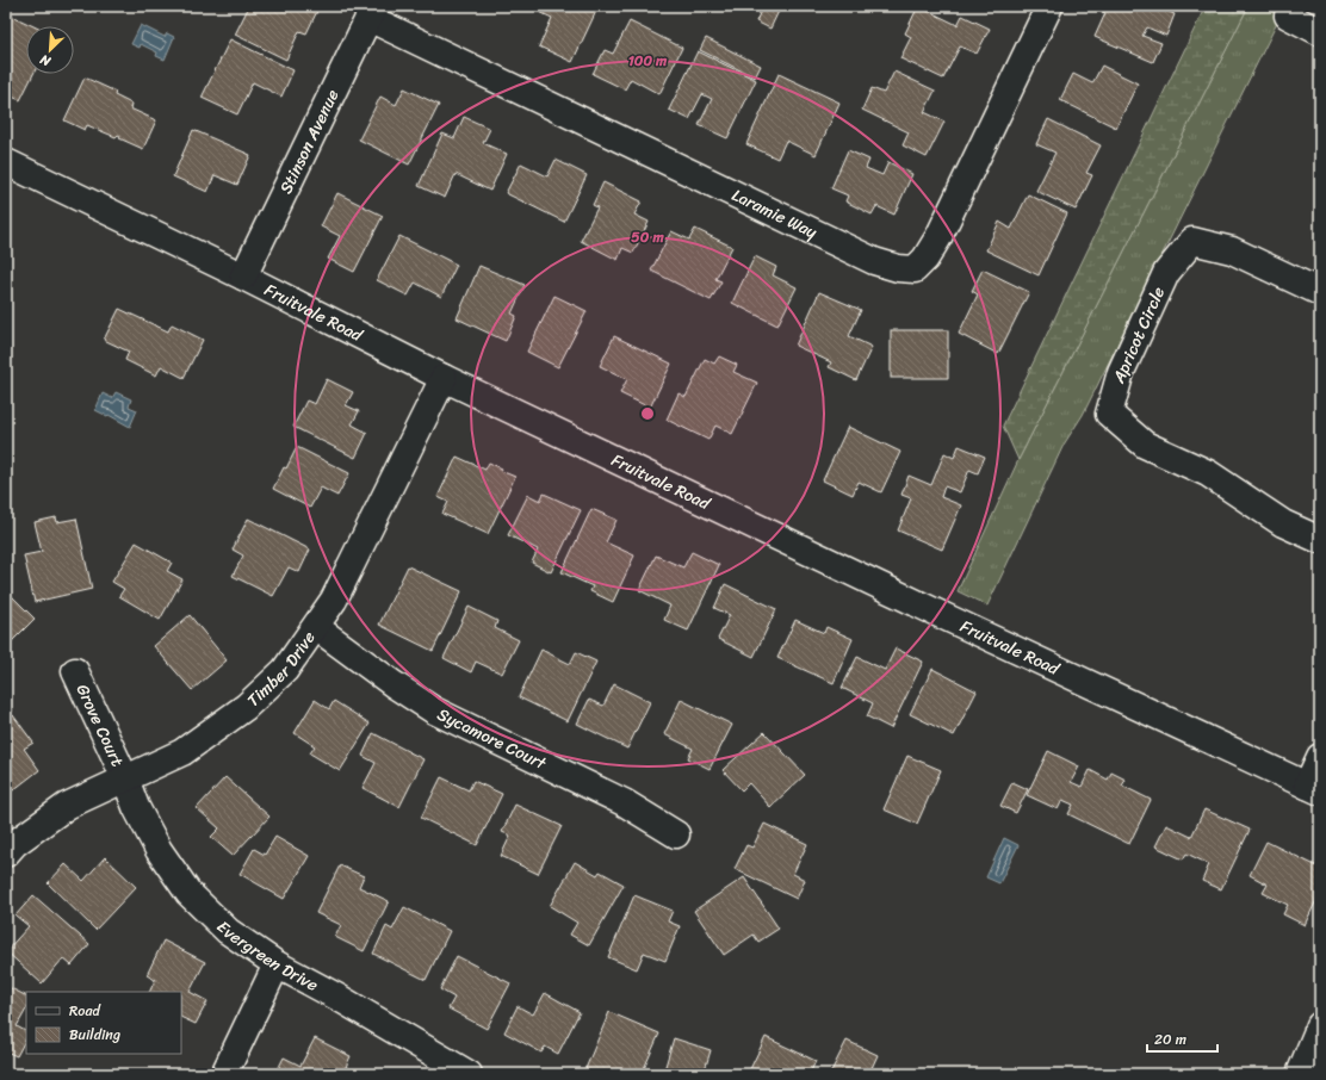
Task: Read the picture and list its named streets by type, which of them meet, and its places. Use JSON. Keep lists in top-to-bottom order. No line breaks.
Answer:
{"streets":{"street":["Stinson Avenue","Laramie Way","Fruitvale Road","Apricot Circle","Timber Drive","Grove Court","Sycamore Court","Evergreen Drive"]},"crossings":[["Stinson Avenue","Laramie Way"],["Stinson Avenue","Fruitvale Road"],["Fruitvale Road","Timber Drive"],["Timber Drive","Grove Court"],["Timber Drive","Sycamore Court"],["Timber Drive","Evergreen Drive"],["Grove Court","Evergreen Drive"]],"legend":["Road","Building"],"scale_bar":"20 m","north":"bottom left","rings":["100 m","50 m"]}
